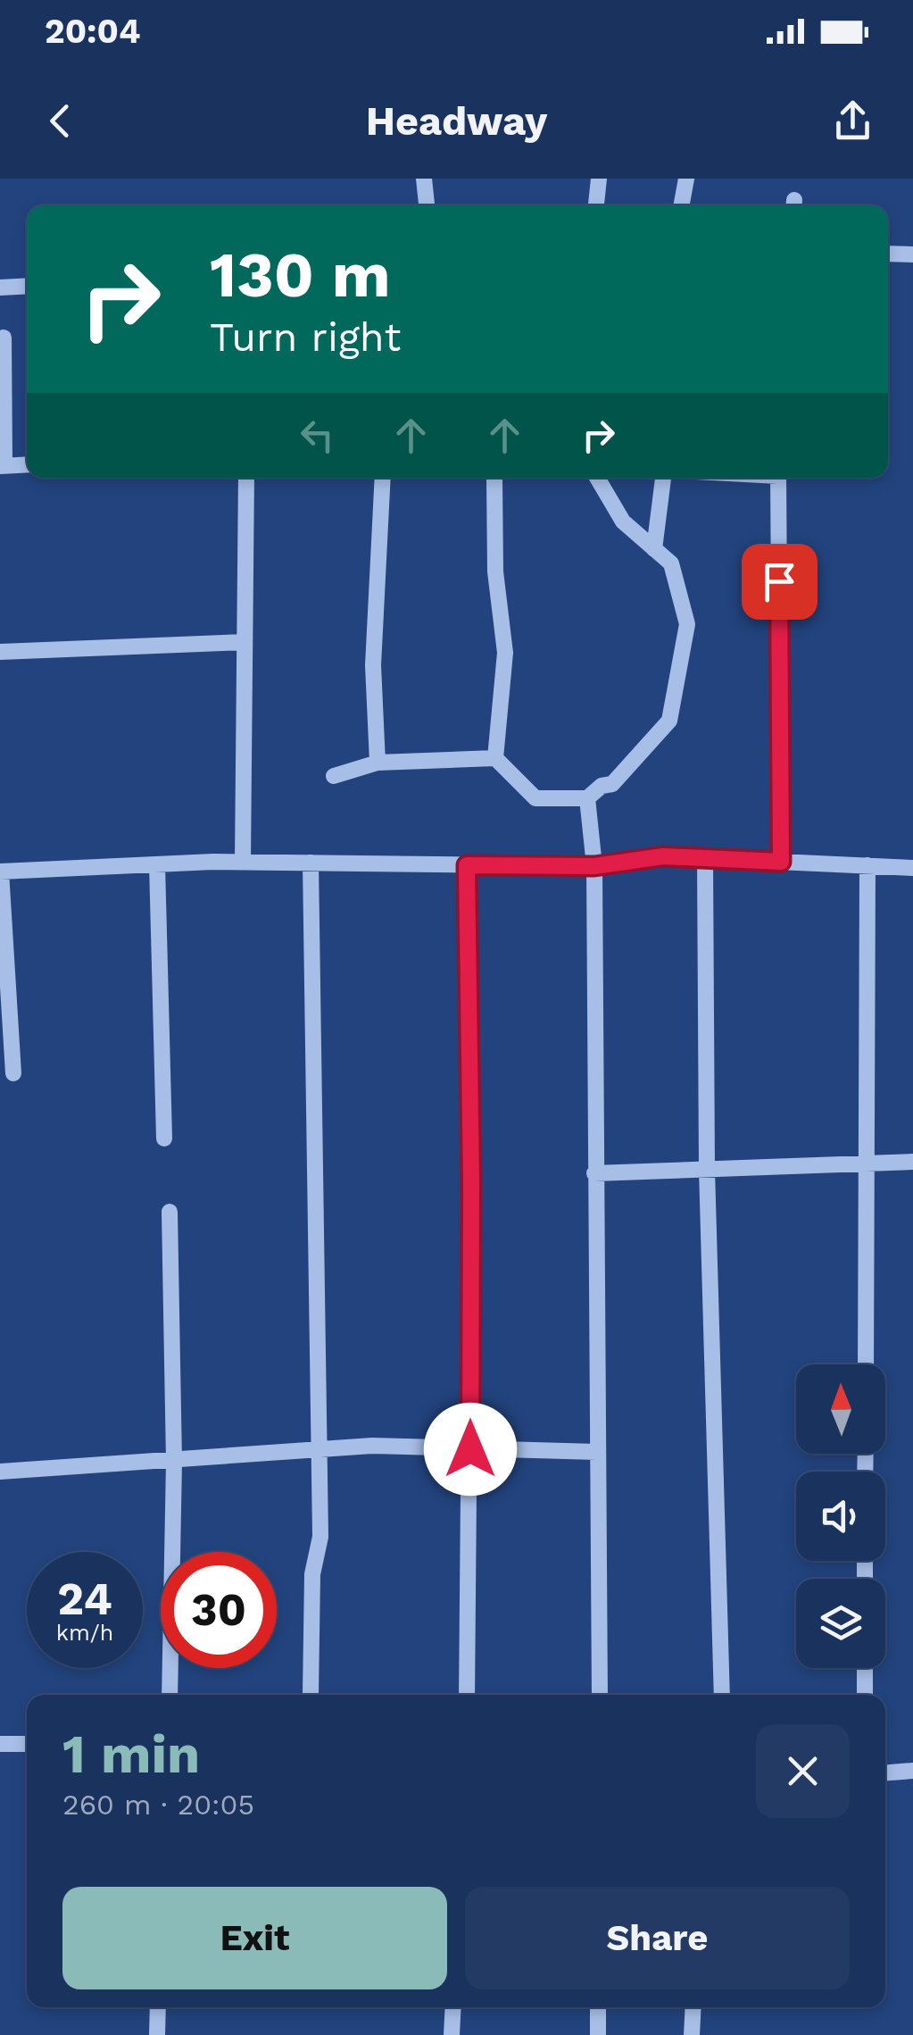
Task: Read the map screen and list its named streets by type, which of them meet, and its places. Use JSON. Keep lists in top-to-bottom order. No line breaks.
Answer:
{"north":"top","page":{"status":"20:04","header":"Headway","turn":["130 m","Turn right"],"speed":"24 km/h","limit":"30","heading":["1 min","260 m · 20:05"],"buttons":["Exit","Share"]}}
